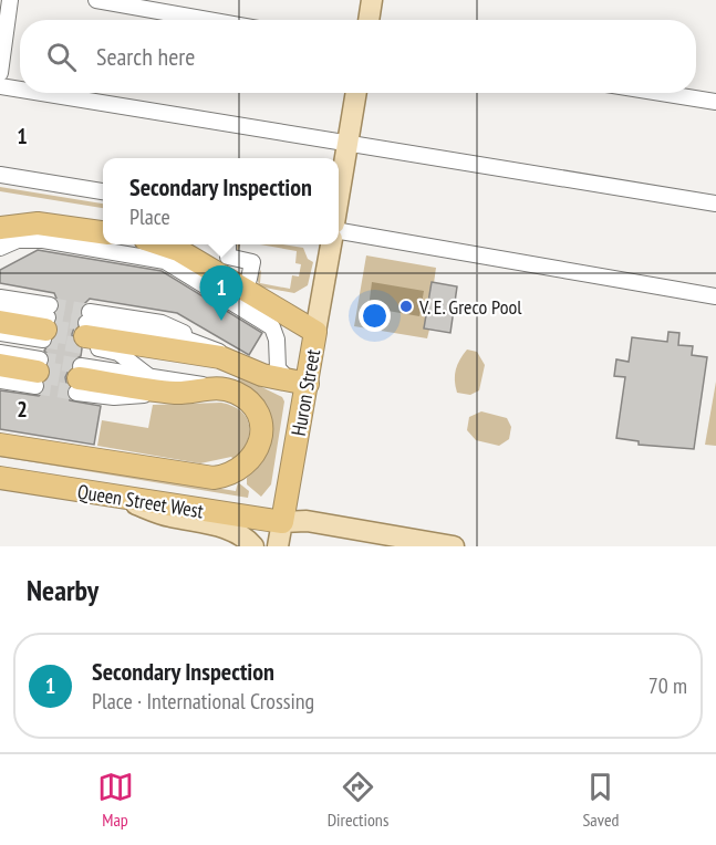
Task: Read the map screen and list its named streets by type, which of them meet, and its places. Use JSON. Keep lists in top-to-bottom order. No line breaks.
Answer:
{"streets":{"highway":["Huron Street","Queen Street West"]},"crossings":[["Huron Street","Queen Street West"]],"places":["V. E. Greco Pool"],"page":{"search":"Search here","popup":["Secondary Inspection","Place"],"pins":"1","heading":"Nearby","list":[{"mark":"1","name":"Secondary Inspection","note":"Place · International Crossing","value":"70 m"}],"nav":["Map","Directions","Saved"]},"grid":{"rows":["1","2"]}}
